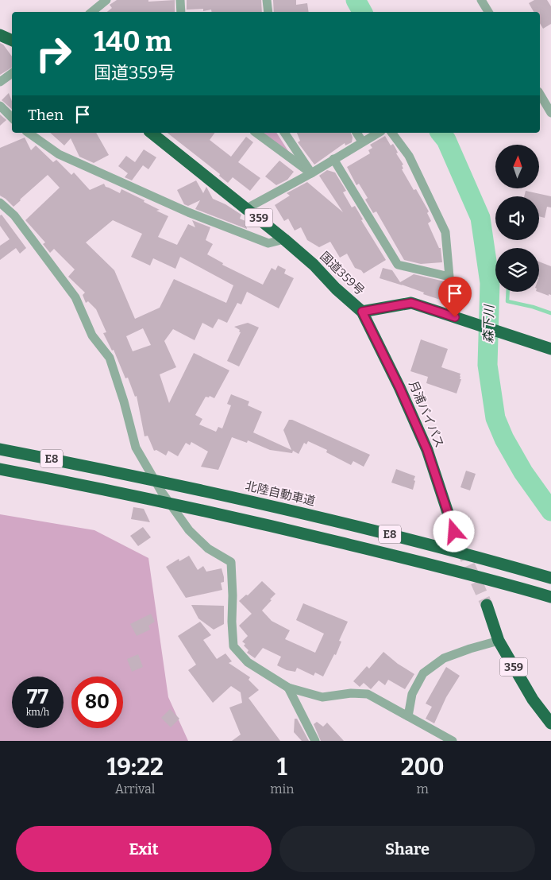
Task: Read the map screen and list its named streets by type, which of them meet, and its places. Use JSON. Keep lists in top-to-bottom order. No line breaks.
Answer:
{"streets":{"highway":["359","国道359号","月浦バイパス","E8","北陸自動車道"]},"crossings":[["国道359号","月浦バイパス"]],"water":["森下川"],"north":"top","page":{"turn":["140 m","国道359号"],"then":"Then","speed":"77 km/h","limit":"80","eta":["19:22","Arrival","1","min","200","m"],"buttons":["Exit","Share"]}}
